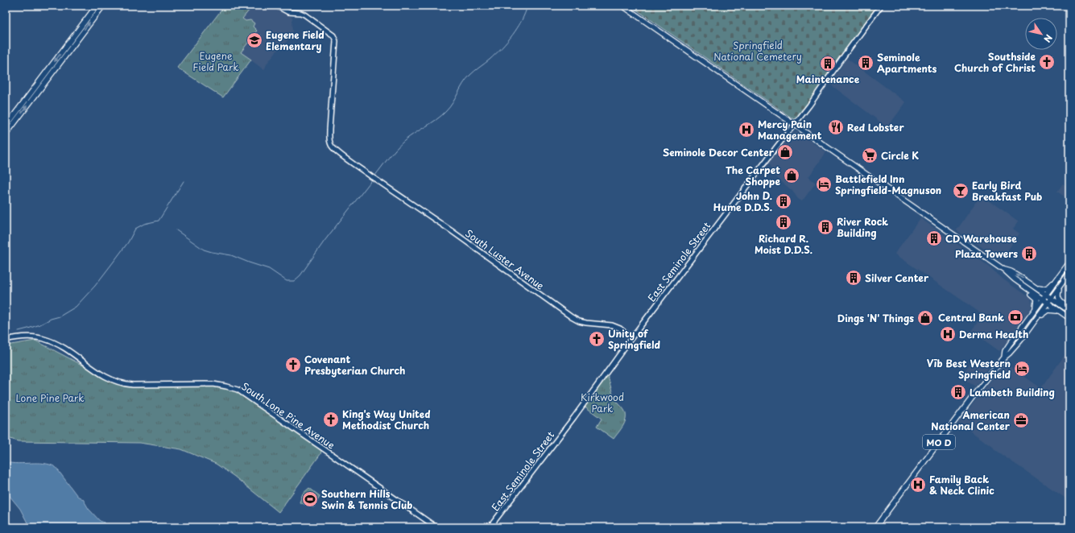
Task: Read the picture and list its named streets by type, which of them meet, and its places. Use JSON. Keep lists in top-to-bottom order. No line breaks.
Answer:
{"streets":{"main road":["MO D"],"street":["South Luster Avenue","East Seminole Street","South Lone Pine Avenue"]},"crossings":[["South Luster Avenue","East Seminole Street"]],"parks":["Springfield National Cemetery","Eugene Field Park","Kirkwood Park","Lone Pine Park"],"places":{"school or university":["Eugene Field Elementary"],"church":["Southside Church of Christ","Unity of Springfield","Covenant Presbyterian Church","King's Way United Methodist Church"],"building":["Seminole Apartments","Maintenance","John D. Hume D.D.S.","Richard R. Moist D.D.S.","River Rock Building","CD Warehouse","Plaza Towers","Silver Center","Lambeth Building"],"restaurant":["Red Lobster"],"hospital":["Mercy Pain Management","Derma Health","Family Back & Neck Clinic"],"shop":["Seminole Decor Center","The Carpet Shoppe","Dings 'N' Things"],"supermarket":["Circle K"],"hotel":["Battlefield Inn Springfield-Magnuson","Vīb Best Western Springfield"],"bar":["Early Bird Breakfast Pub"],"bank":["Central Bank"],"office":["American National Center"],"sports":["Southern Hills Swin & Tennis Club"]},"north":"bottom right"}
